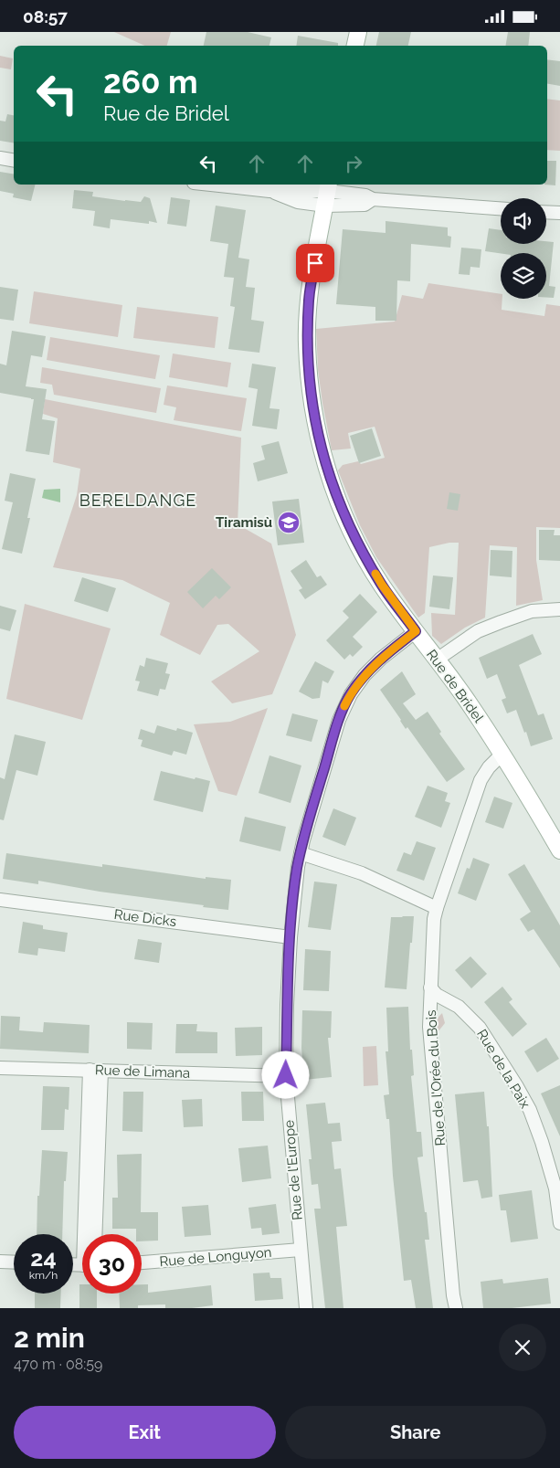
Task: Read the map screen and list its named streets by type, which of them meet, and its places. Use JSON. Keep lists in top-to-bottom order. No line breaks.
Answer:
{"streets":{"main road":["Rue de Bridel"],"street":["Rue Dicks","Rue de la Paix","Rue de Limana","Rue de l'Orée du Bois","Rue de l'Europe","Rue de Longuyon"]},"crossings":[["Rue de Bridel","Rue de l'Orée du Bois"],["Rue de Bridel","Rue de l'Europe"],["Rue Dicks","Rue de l'Europe"],["Rue de la Paix","Rue de l'Orée du Bois"],["Rue de Limana","Rue de l'Europe"],["Rue de l'Europe","Rue de Longuyon"]],"districts":["BERELDANGE"],"places":{"school or university":["Tiramisù"]},"page":{"status":"08:57","turn":["260 m","Rue de Bridel"],"speed":"24 km/h","limit":"30","heading":["2 min","470 m · 08:59"],"buttons":["Exit","Share"]}}
